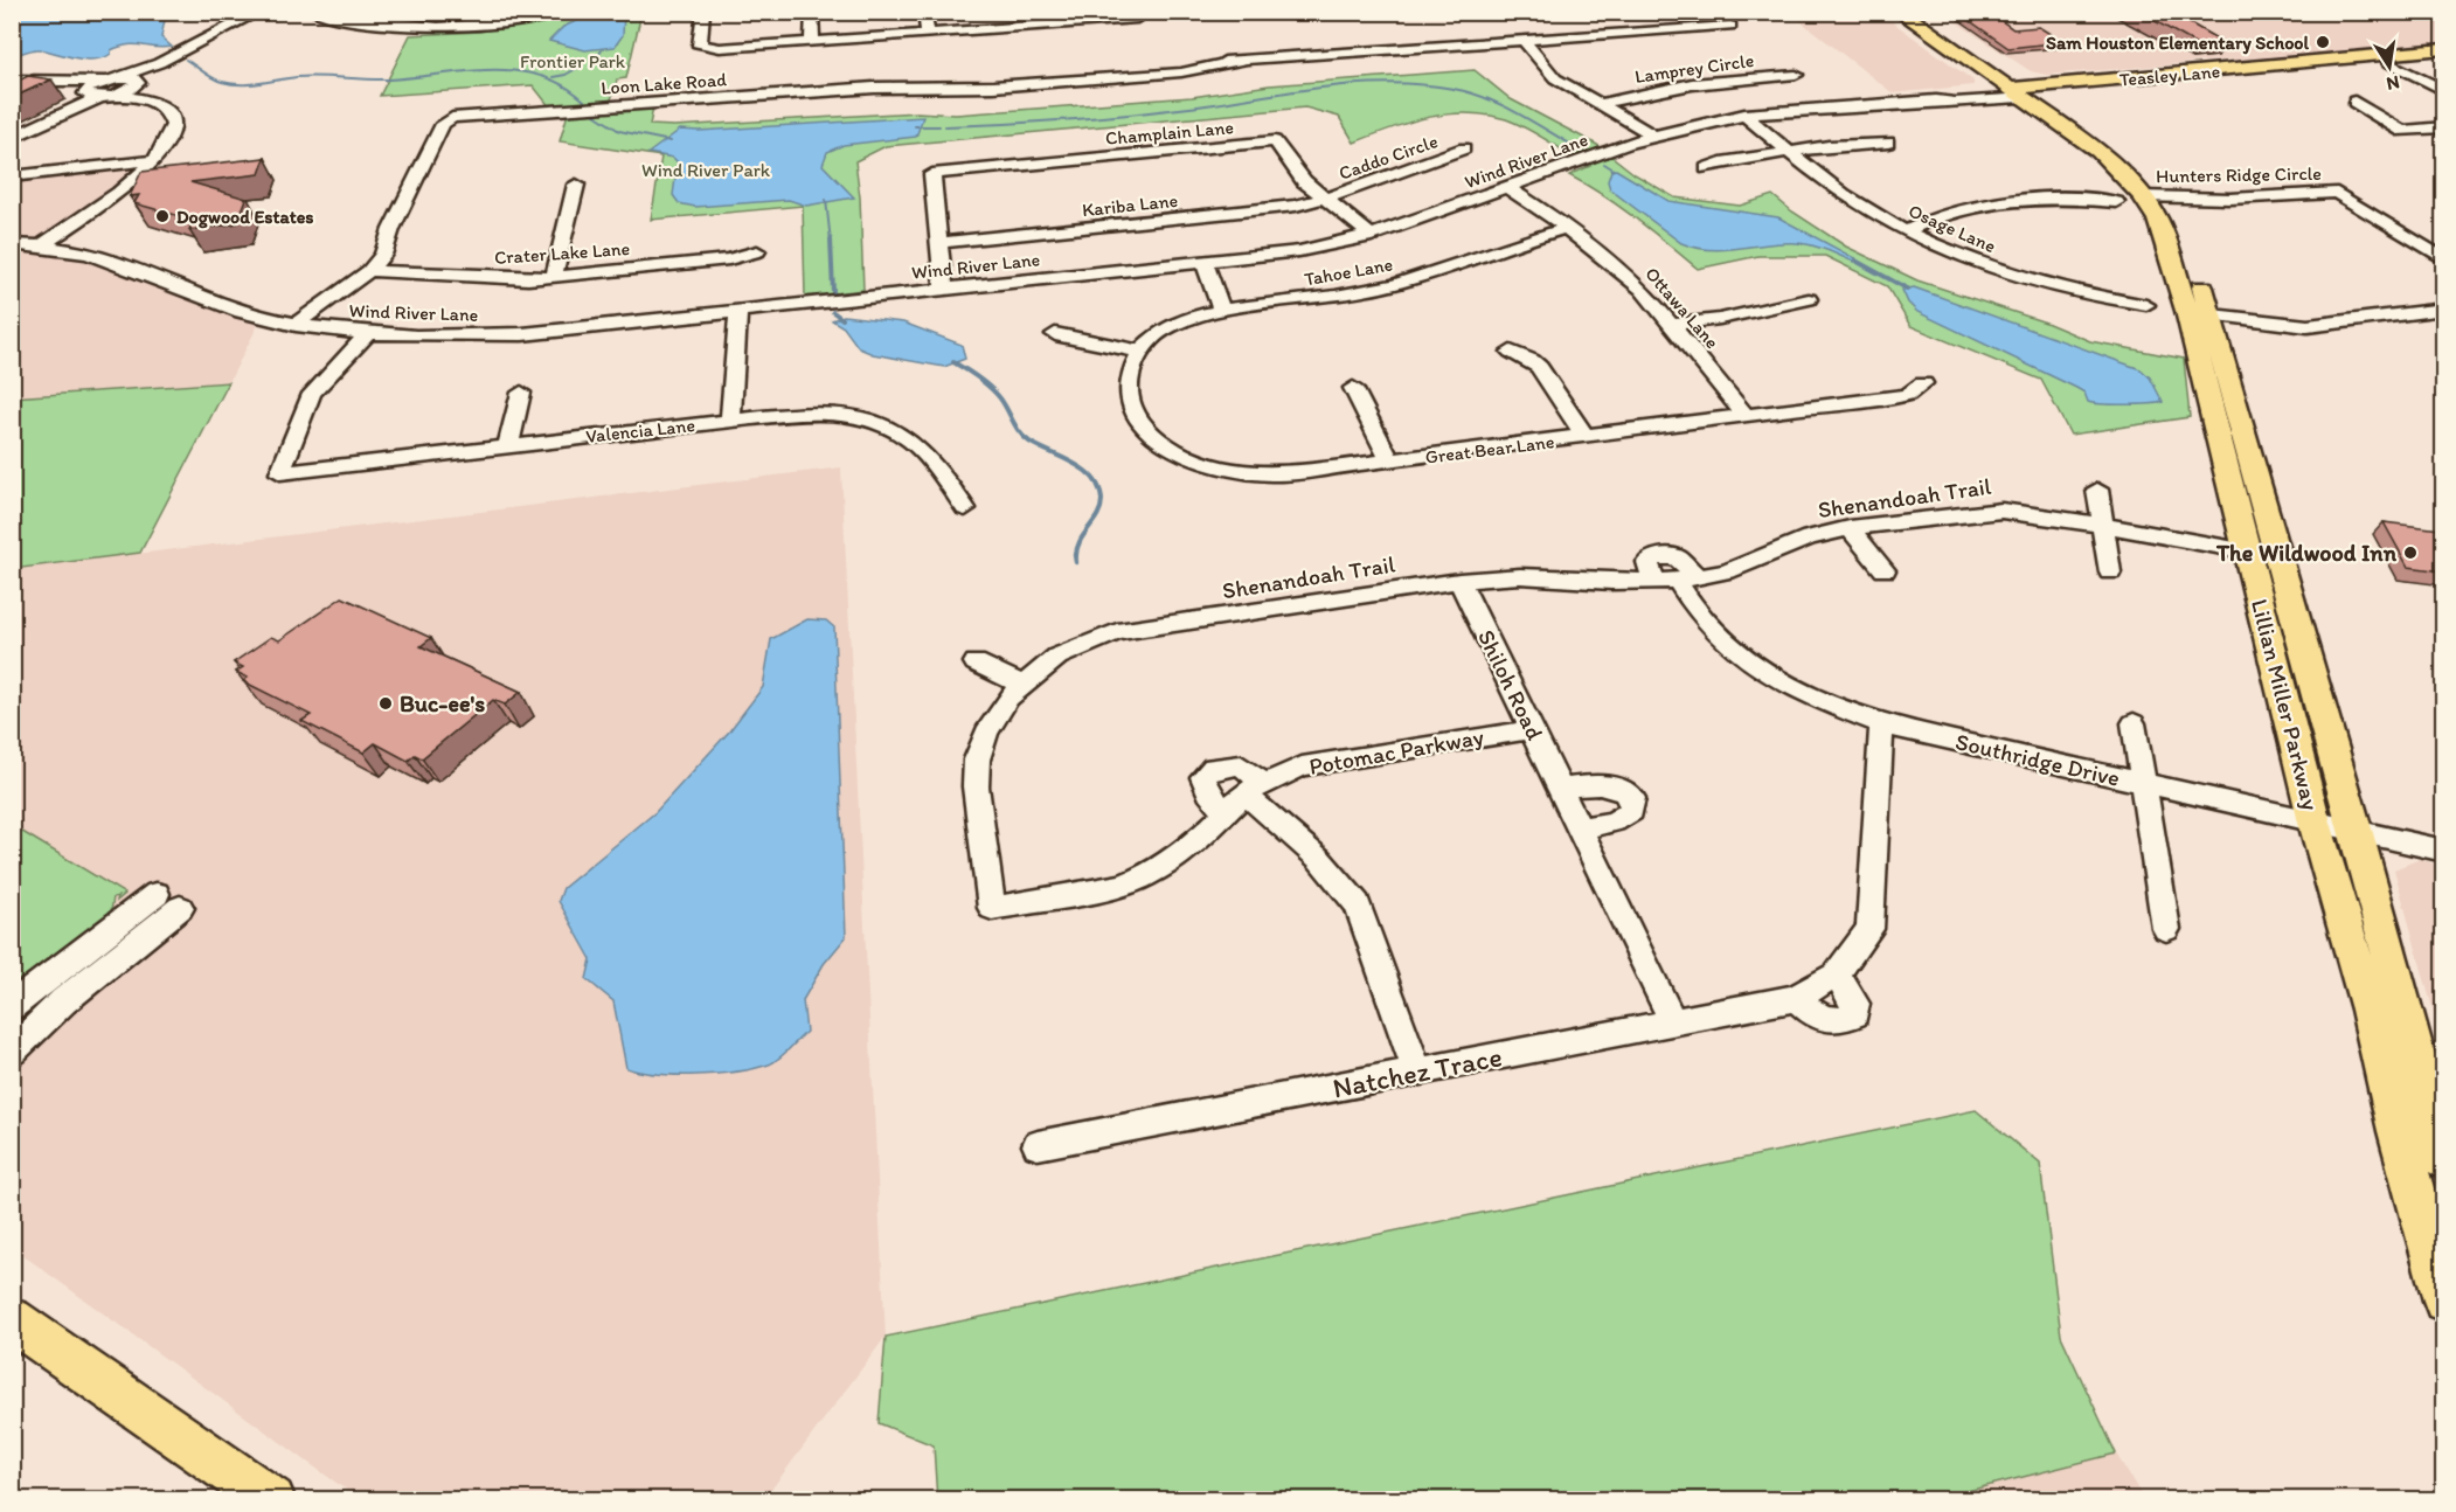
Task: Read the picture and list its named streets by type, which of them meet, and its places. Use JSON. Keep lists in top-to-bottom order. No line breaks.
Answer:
{"streets":{"main road":["Teasley Lane","Lillian Miller Parkway"],"street":["Lamprey Circle","Loon Lake Road","Champlain Lane","Caddo Circle","Wind River Lane","Hunters Ridge Circle","Kariba Lane","Osage Lane","Crater Lake Lane","Tahoe Lane","Ottawa Lane","Valencia Lane","Great Bear Lane","Shenandoah Trail","Shiloh Road","Potomac Parkway","Southridge Drive","Natchez Trace"]},"crossings":[["Teasley Lane","Wind River Lane"],["Teasley Lane","Lillian Miller Parkway"],["Loon Lake Road","Crater Lake Lane"],["Champlain Lane","Caddo Circle"],["Champlain Lane","Wind River Lane"],["Champlain Lane","Kariba Lane"],["Caddo Circle","Kariba Lane"],["Wind River Lane","Osage Lane"],["Wind River Lane","Ottawa Lane"],["Wind River Lane","Valencia Lane"],["Wind River Lane","Lillian Miller Parkway"],["Hunters Ridge Circle","Lillian Miller Parkway"],["Tahoe Lane","Ottawa Lane"],["Tahoe Lane","Great Bear Lane"],["Ottawa Lane","Great Bear Lane"],["Shenandoah Trail","Shiloh Road"],["Shenandoah Trail","Lillian Miller Parkway"],["Shenandoah Trail","Potomac Parkway"],["Shenandoah Trail","Southridge Drive"],["Shiloh Road","Potomac Parkway"],["Shiloh Road","Natchez Trace"],["Lillian Miller Parkway","Southridge Drive"],["Southridge Drive","Natchez Trace"]],"parks":["Frontier Park","Wind River Park"],"places":["Sam Houston Elementary School","Dogwood Estates","The Wildwood Inn","Buc-ee's"],"north":"bottom"}
